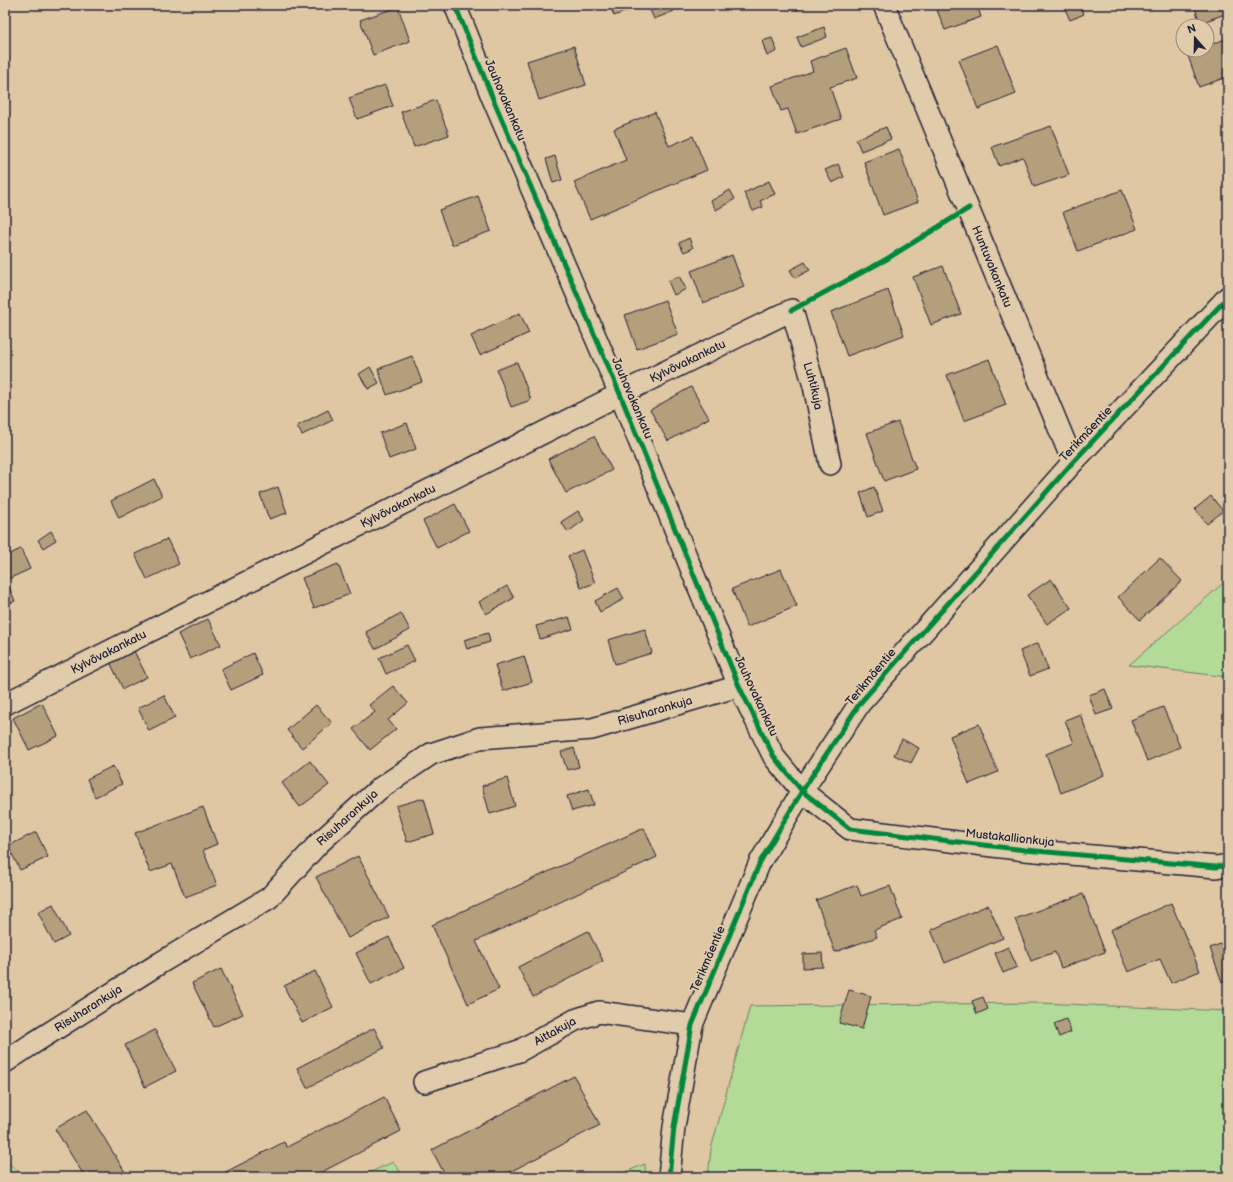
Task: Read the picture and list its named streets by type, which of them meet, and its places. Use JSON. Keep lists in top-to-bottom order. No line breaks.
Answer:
{"streets":{"street":["Jauhovakankatu","Huntuvakankatu","Kylvövakankatu","Luhtikuja","Terikmäentie","Risuharankuja","Mustakallionkuja","Aittakuja"]},"crossings":[["Jauhovakankatu","Kylvövakankatu"],["Jauhovakankatu","Terikmäentie"],["Jauhovakankatu","Risuharankuja"],["Jauhovakankatu","Mustakallionkuja"],["Huntuvakankatu","Terikmäentie"],["Kylvövakankatu","Luhtikuja"],["Terikmäentie","Mustakallionkuja"],["Terikmäentie","Aittakuja"]],"north":"top"}
